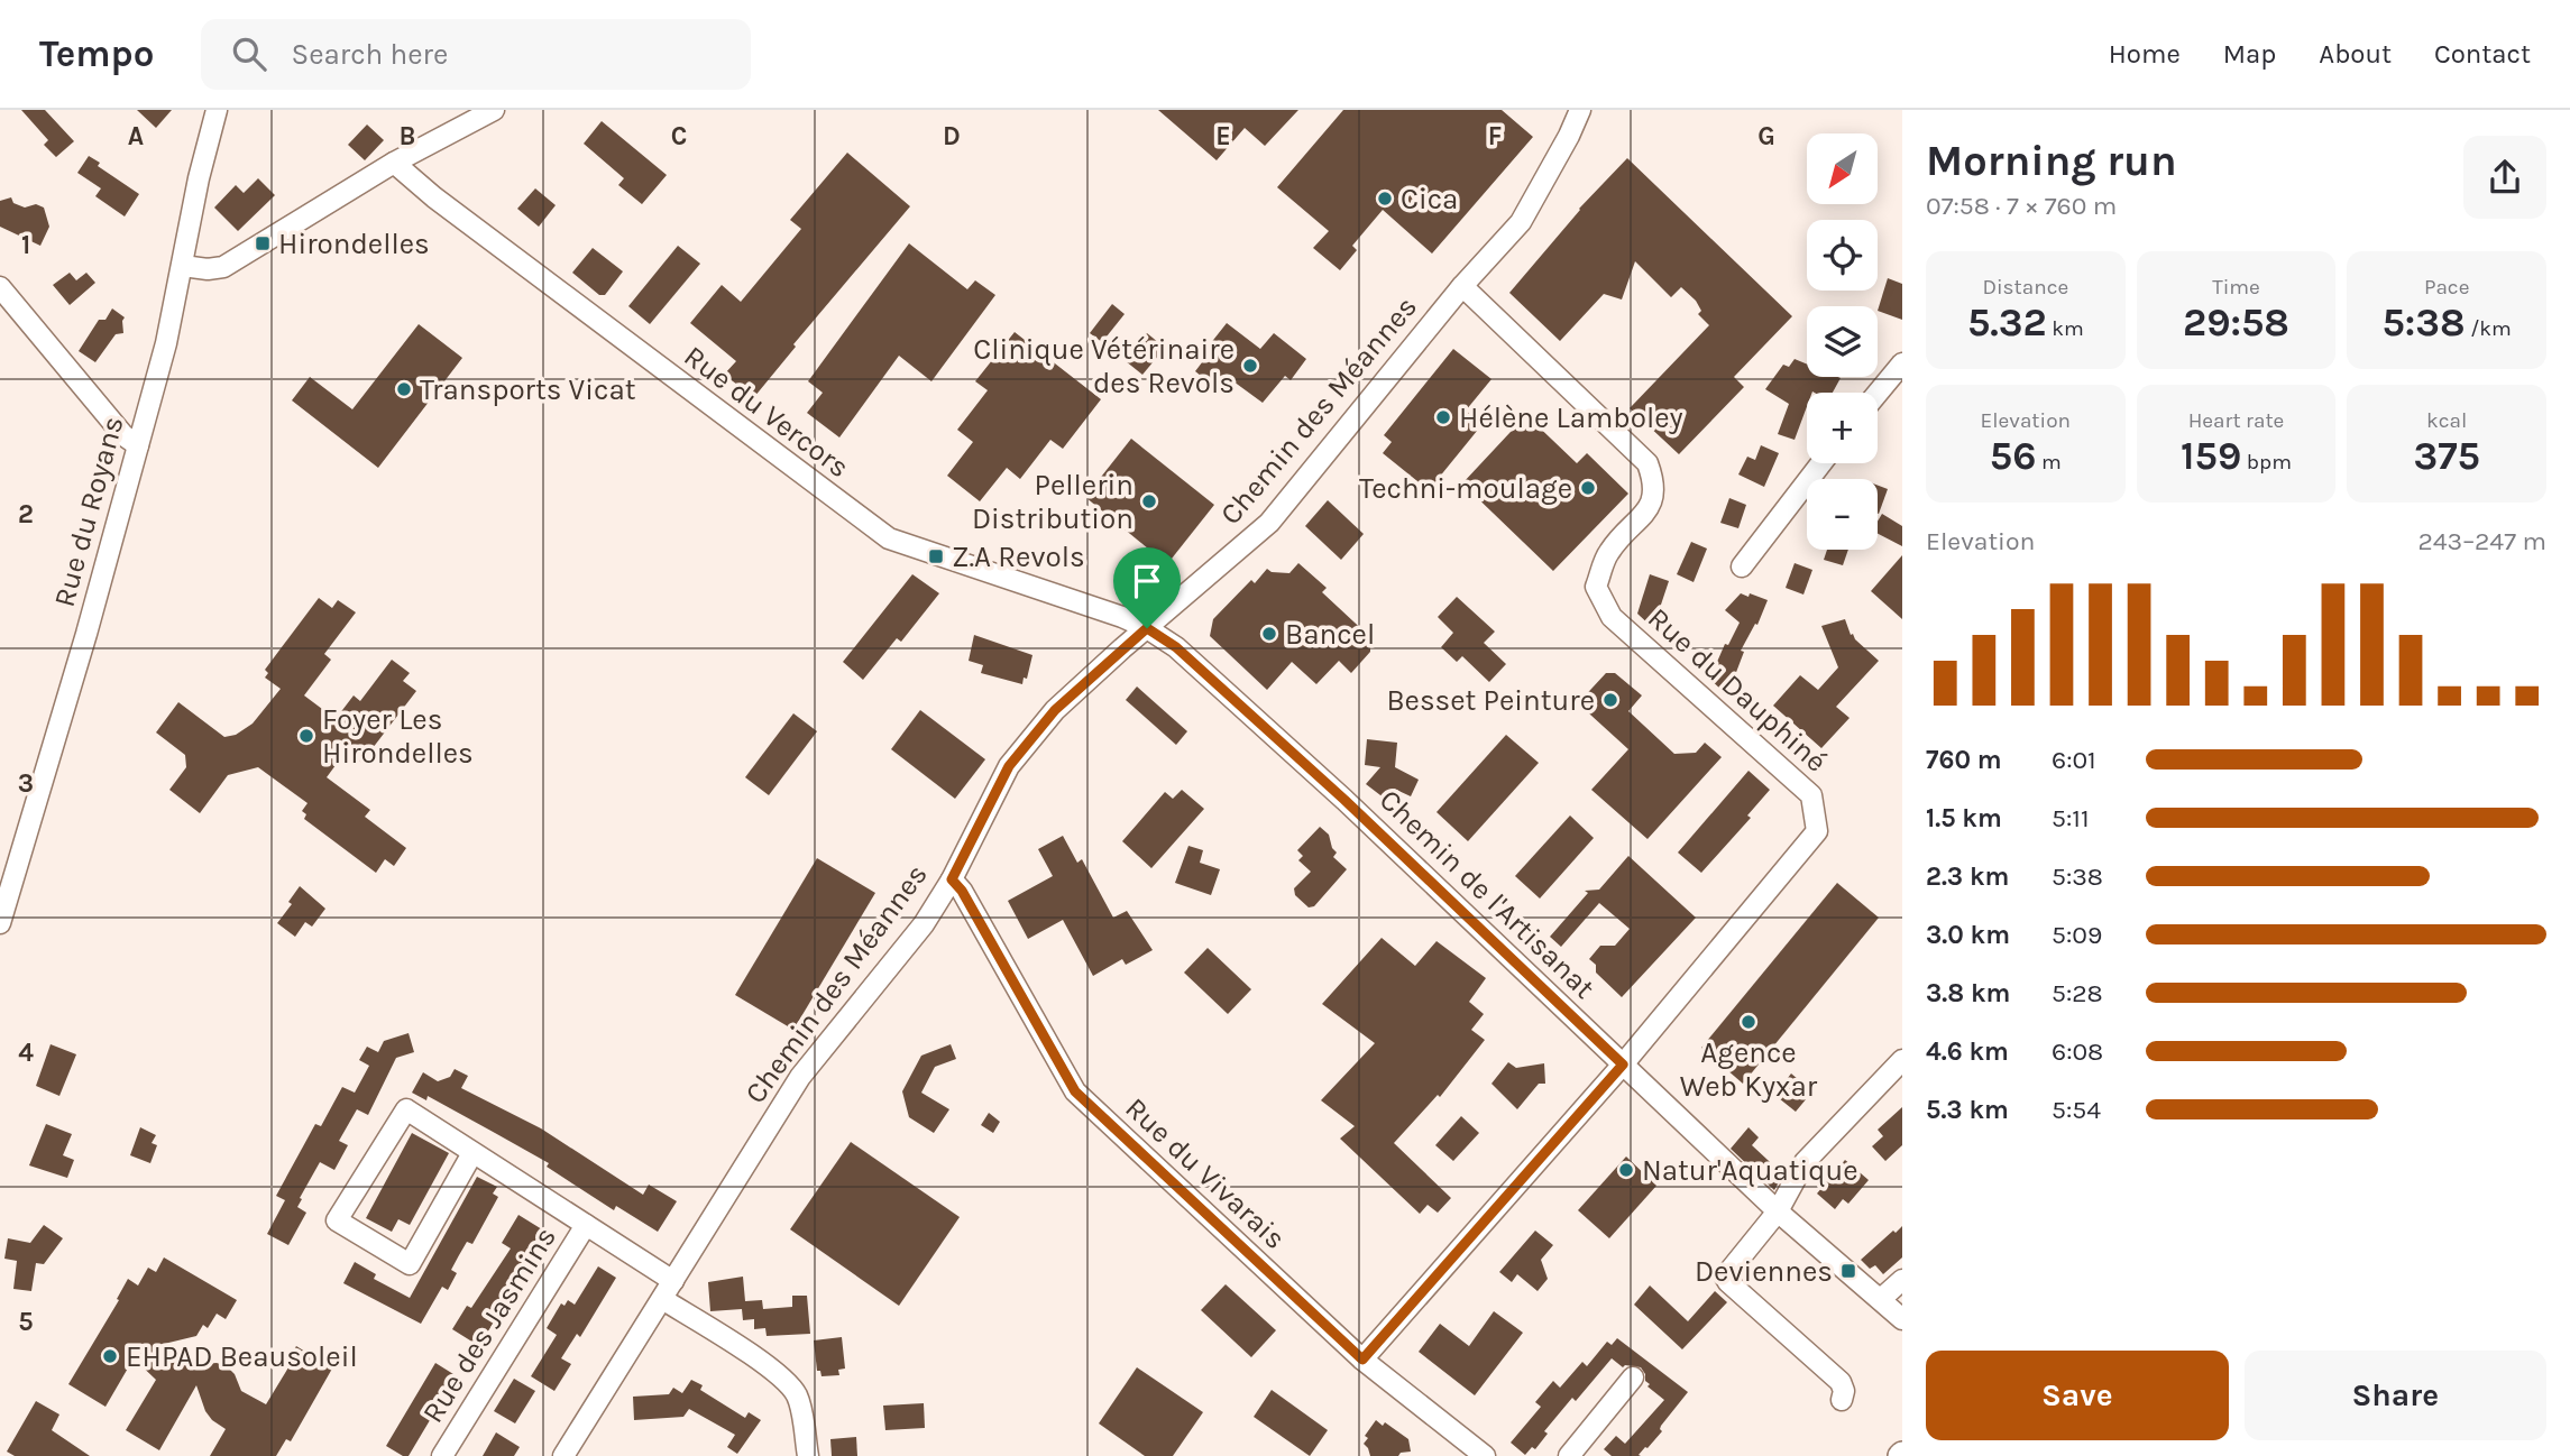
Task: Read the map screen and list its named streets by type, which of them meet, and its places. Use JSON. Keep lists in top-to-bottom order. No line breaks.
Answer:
{"streets":{"street":["Chemin des Méannes","Rue du Vercors","Rue du Royans","Rue du Dauphiné","Chemin de l'Artisanat","Rue du Vivarais","Rue des Jasmins"]},"crossings":[["Chemin des Méannes","Rue du Vercors"],["Chemin des Méannes","Rue du Dauphiné"],["Chemin des Méannes","Chemin de l'Artisanat"],["Chemin des Méannes","Rue du Vivarais"],["Rue du Vercors","Chemin de l'Artisanat"],["Rue du Dauphiné","Chemin de l'Artisanat"],["Rue du Dauphiné","Rue du Vivarais"]],"places":{"other":["Cica","Clinique Vétérinaire des Revols","Transports Vicat","Hélène Lamboley","Techni-moulage","Pellerin Distribution","Bancel","Besset Peinture","Foyer Les Hirondelles","Agence Web Kyxar","Natur'Aquatique","EHPAD Beausoleil"],"transit":["Hirondelles","Z.A Revols","Deviennes"]},"north":"bottom left","page":{"header":"Tempo","search":"Search here","nav":["Home","Map","About","Contact"],"heading":["Morning run","07:58 · 7 × 760 m"],"map_buttons":["+","−"],"stats":[["Distance","5.32 km"],["Time","29:58"],["Pace","5:38 /km"],["Elevation","56 m"],["Heart rate","159 bpm"],["kcal","375"]],"chart":["Elevation","243–247 m"],"list":[{"name":"760 m","note":"6:01"},{"name":"1.5 km","note":"5:11"},{"name":"2.3 km","note":"5:38"},{"name":"3.0 km","note":"5:09"},{"name":"3.8 km","note":"5:28"},{"name":"4.6 km","note":"6:08"},{"name":"5.3 km","note":"5:54"}],"buttons":["Save","Share"]},"grid":{"columns":["A","B","C","D","E","F","G"],"rows":["1","2","3","4","5"]}}
